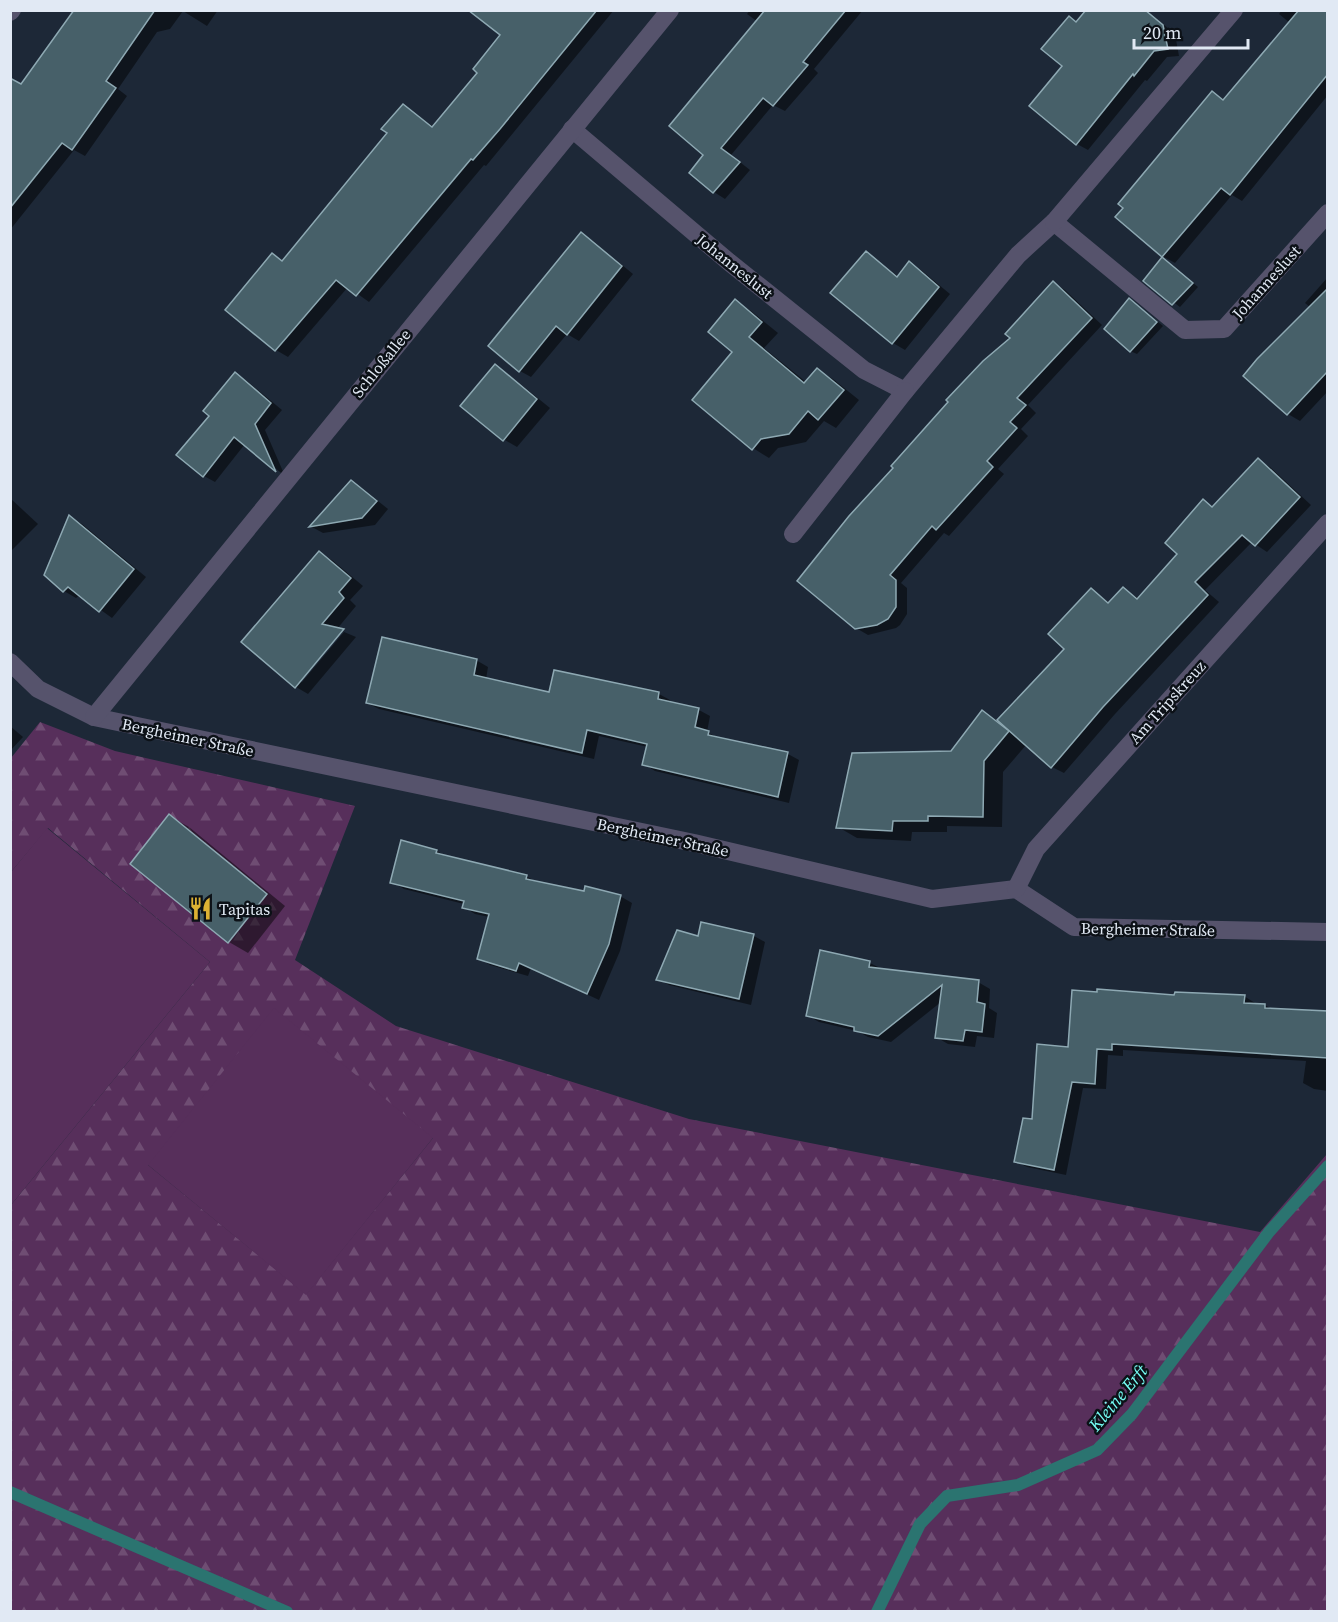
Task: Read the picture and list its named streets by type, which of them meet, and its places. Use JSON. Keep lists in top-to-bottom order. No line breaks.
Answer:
{"streets":{"street":["Johanneslust","Schloßallee","Am Tripskreuz","Bergheimer Straße"]},"crossings":[["Johanneslust","Schloßallee"],["Schloßallee","Bergheimer Straße"],["Am Tripskreuz","Bergheimer Straße"]],"water":["Kleine Erft"],"places":{"restaurant":["Tapitas"]},"scale_bar":"20 m"}
